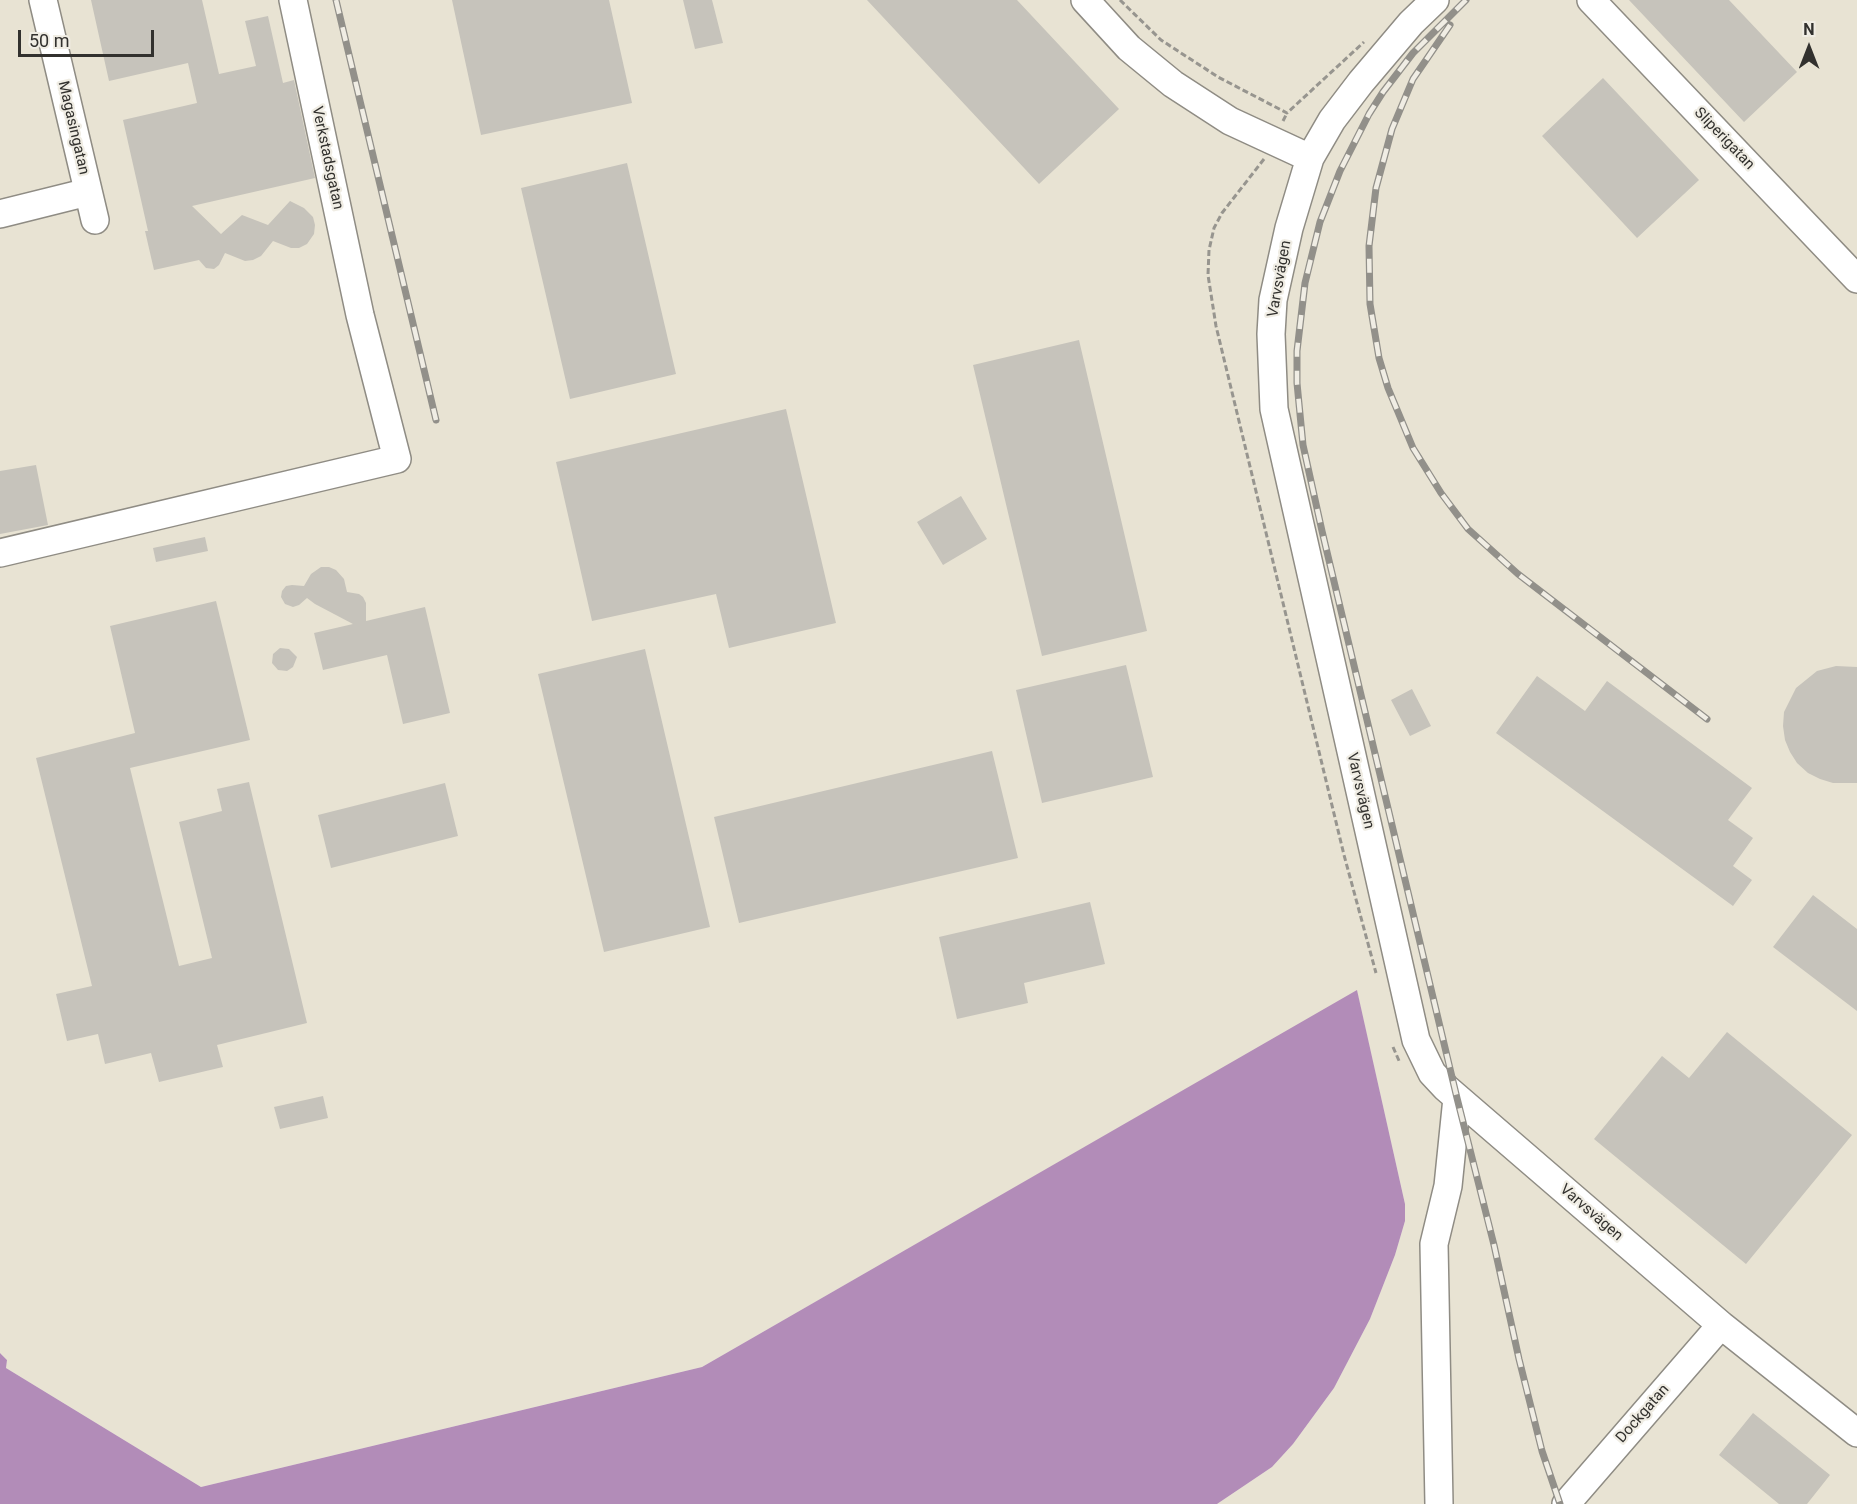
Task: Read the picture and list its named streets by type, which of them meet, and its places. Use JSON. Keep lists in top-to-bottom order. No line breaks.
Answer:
{"streets":{"street":["Magasingatan","Sliperigatan","Verkstadsgatan","Varvsvägen","Dockgatan"]},"crossings":[["Varvsvägen","Dockgatan"]],"scale_bar":"50 m","north":"top"}
